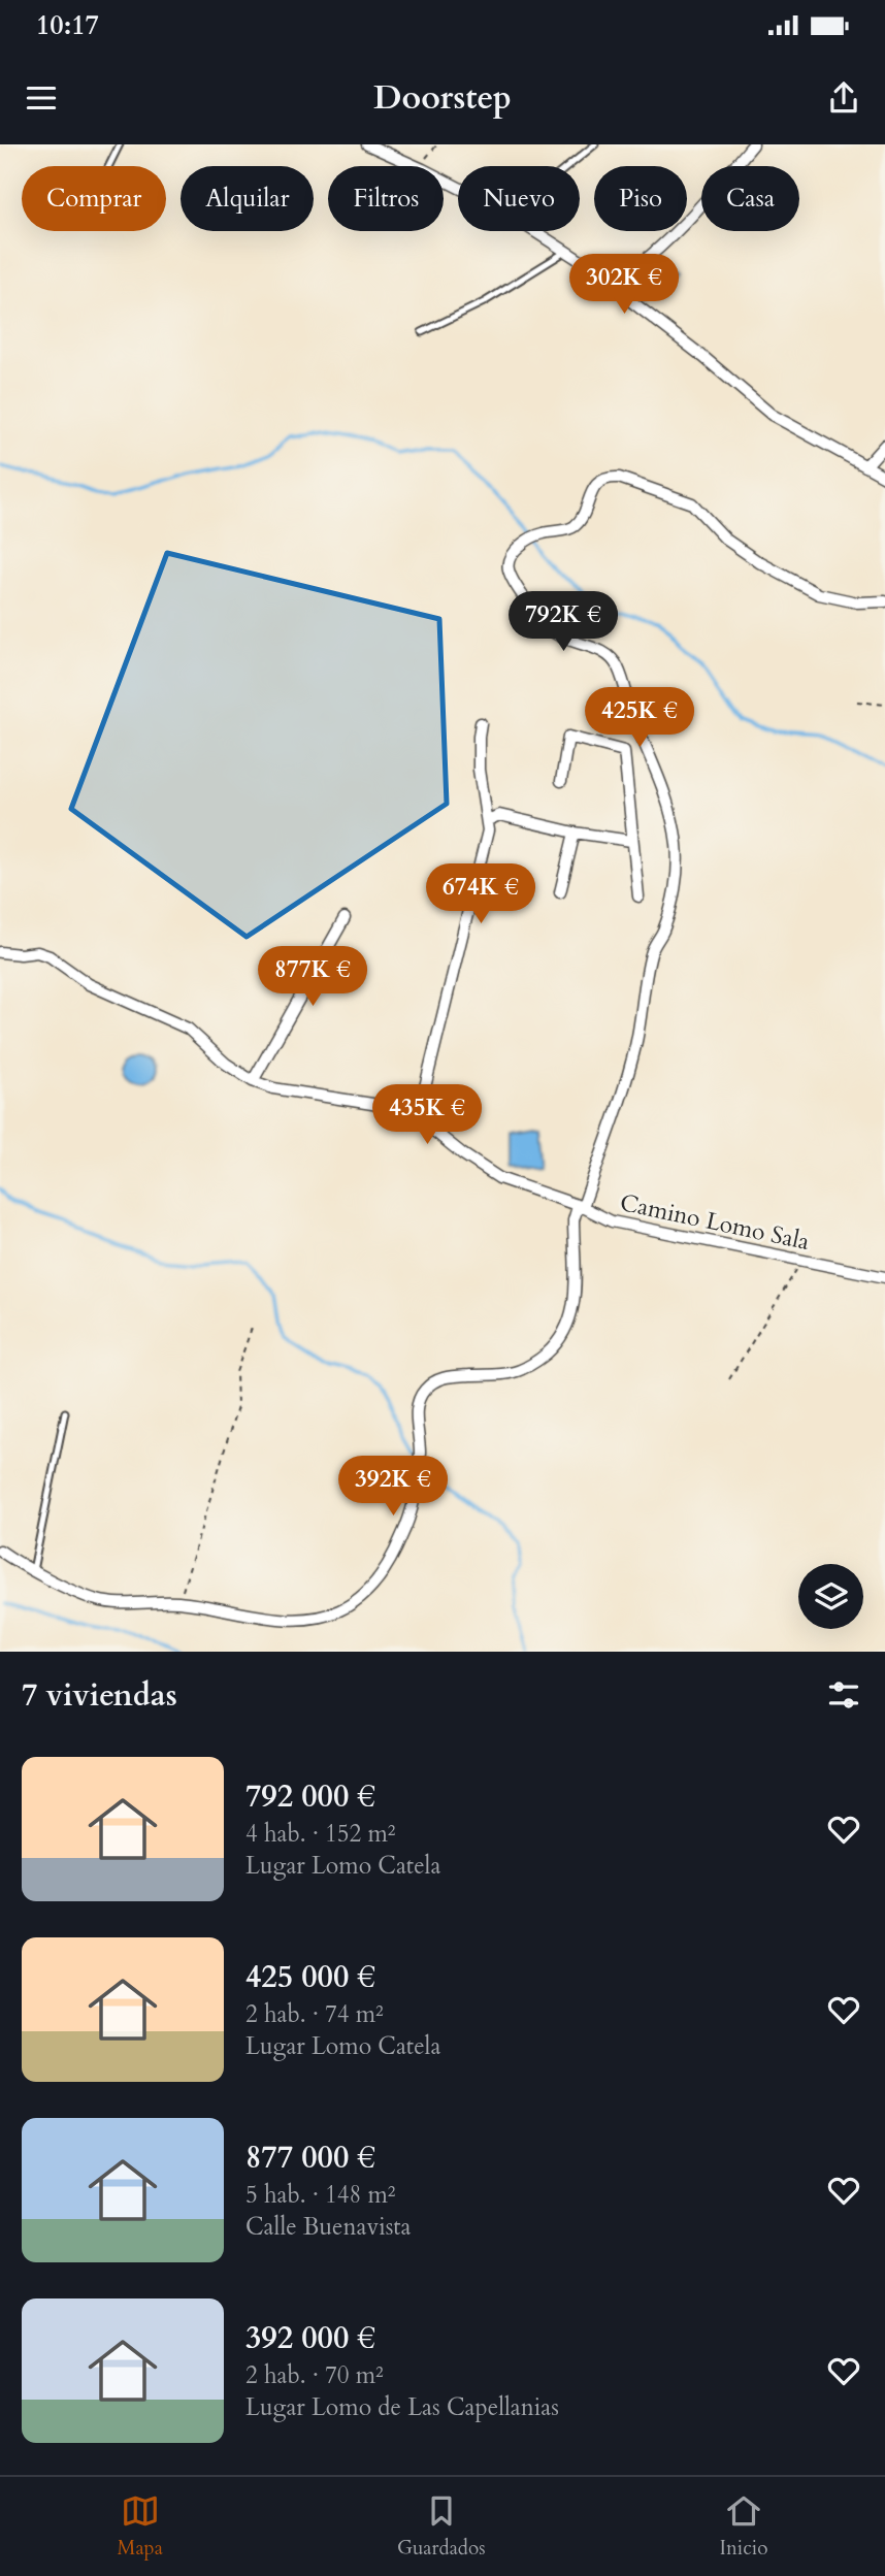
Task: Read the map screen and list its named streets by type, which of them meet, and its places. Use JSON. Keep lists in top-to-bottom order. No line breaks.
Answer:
{"streets":{"street":["Camino Lomo Sala"]},"page":{"status":"10:17","header":"Doorstep","chip":["Comprar","Alquilar","Filtros","Nuevo","Piso","Casa"],"price":["302K €","792K €","425K €","674K €","877K €","435K €","392K €"],"heading":"7 viviendas","list":[{"name":"792 000 €","note":"4 hab. · 152 m² · Lugar Lomo Catela"},{"name":"425 000 €","note":"2 hab. · 74 m² · Lugar Lomo Catela"},{"name":"877 000 €","note":"5 hab. · 148 m² · Calle Buenavista"},{"name":"392 000 €","note":"2 hab. · 70 m² · Lugar Lomo de Las Capellanias"}],"tabs":["Mapa","Guardados","Inicio"]}}
